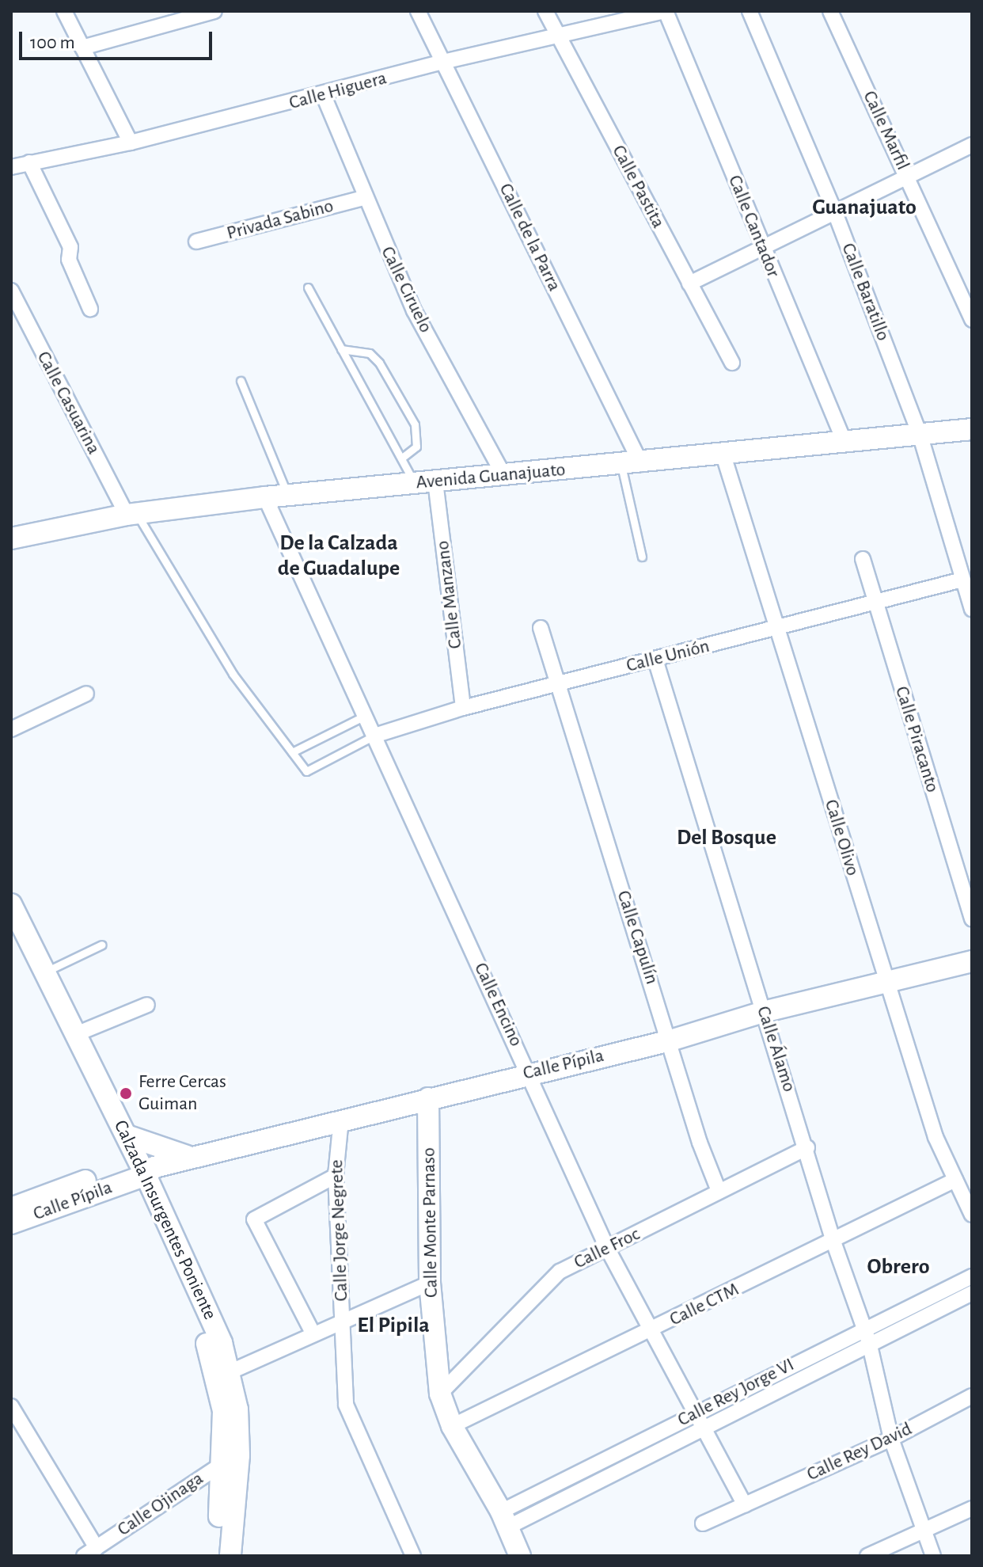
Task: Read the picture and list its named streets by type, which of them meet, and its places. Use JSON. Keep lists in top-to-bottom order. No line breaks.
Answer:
{"streets":{"street":["Calle Higuera","Calle Marfil","Calle Pastita","Privada Sabino","Calle Cantador","Calle de la Parra","Calle Ciruelo","Calle Baratillo","Calle Casuarina","Avenida Guanajuato","Calle Manzano","Calle Unión","Calle Piracanto","Calle Olivo","Calle Capulín","Calle Encino","Calle Álamo","Calle Pípila","Calzada Insurgentes Poniente","Calle Monte Parnaso","Calle Jorge Negrete","Calle Froc","Calle CTM","Calle Rey Jorge VI","Calle Rey David","Calle Ojinaga"]},"crossings":[["Calle Higuera","Calle Pastita"],["Calle Higuera","Calle Cantador"],["Calle Higuera","Calle de la Parra"],["Calle Higuera","Calle Ciruelo"],["Privada Sabino","Calle Ciruelo"],["Calle Cantador","Avenida Guanajuato"],["Calle de la Parra","Avenida Guanajuato"],["Calle Ciruelo","Avenida Guanajuato"],["Calle Baratillo","Avenida Guanajuato"],["Calle Baratillo","Calle Unión"],["Calle Casuarina","Avenida Guanajuato"],["Avenida Guanajuato","Calle Manzano"],["Avenida Guanajuato","Calle Olivo"],["Avenida Guanajuato","Calle Encino"],["Calle Manzano","Calle Unión"],["Calle Unión","Calle Piracanto"],["Calle Unión","Calle Olivo"],["Calle Unión","Calle Capulín"],["Calle Unión","Calle Encino"],["Calle Unión","Calle Álamo"],["Calle Olivo","Calle Pípila"],["Calle Olivo","Calle CTM"],["Calle Capulín","Calle Pípila"],["Calle Capulín","Calle Froc"],["Calle Encino","Calle Pípila"],["Calle Encino","Calle Froc"],["Calle Encino","Calle CTM"],["Calle Encino","Calle Rey Jorge VI"],["Calle Encino","Calle Rey David"],["Calle Álamo","Calle Pípila"],["Calle Álamo","Calle Froc"],["Calle Álamo","Calle CTM"],["Calle Álamo","Calle Rey Jorge VI"],["Calle Álamo","Calle Rey David"],["Calle Pípila","Calzada Insurgentes Poniente"],["Calle Pípila","Calle Monte Parnaso"],["Calle Pípila","Calle Jorge Negrete"],["Calzada Insurgentes Poniente","Calle Ojinaga"],["Calle Monte Parnaso","Calle Froc"],["Calle Monte Parnaso","Calle CTM"],["Calle Monte Parnaso","Calle Rey Jorge VI"]],"districts":["Guanajuato","De la Calzada de Guadalupe","Del Bosque","Obrero","El Pipila"],"places":["Ferre Cercas Guiman"],"scale_bar":"100 m"}
